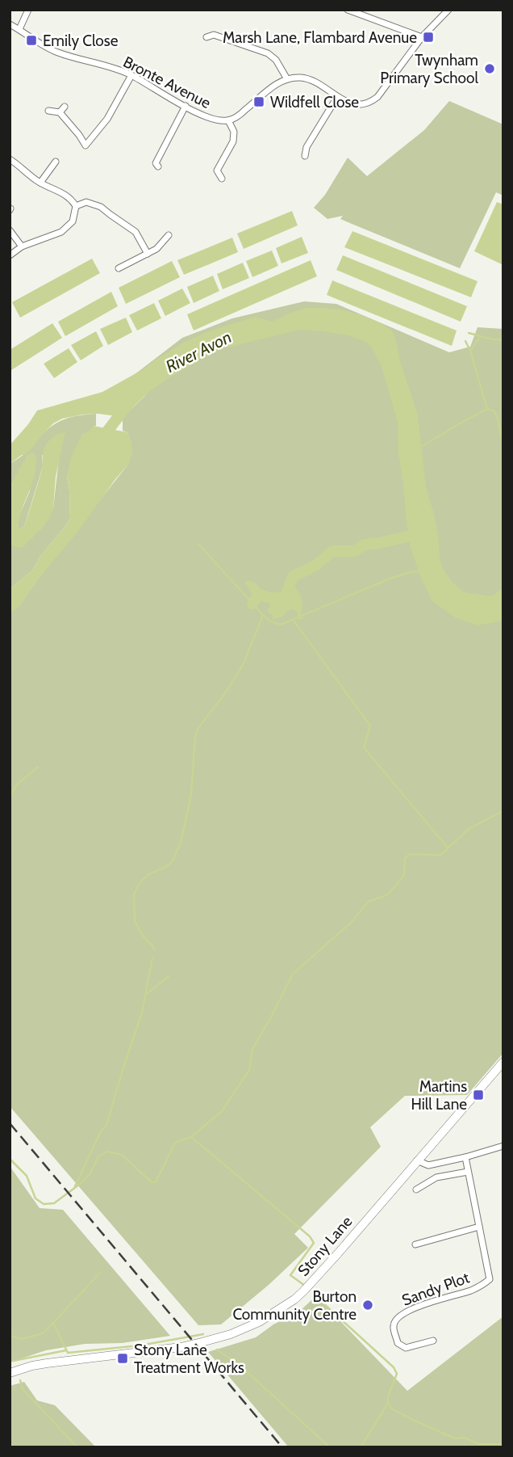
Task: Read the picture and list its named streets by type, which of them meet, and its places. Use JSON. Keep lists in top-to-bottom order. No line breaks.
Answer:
{"streets":{"main road":["Stony Lane"],"street":["Bronte Avenue","Sandy Plot"]},"water":["River Avon"],"places":{"transit":["Marsh Lane, Flambard Avenue","Emily Close","Wildfell Close","Martins Hill Lane","Stony Lane Treatment Works"],"other":["Twynham Primary School","Burton Community Centre"]}}
